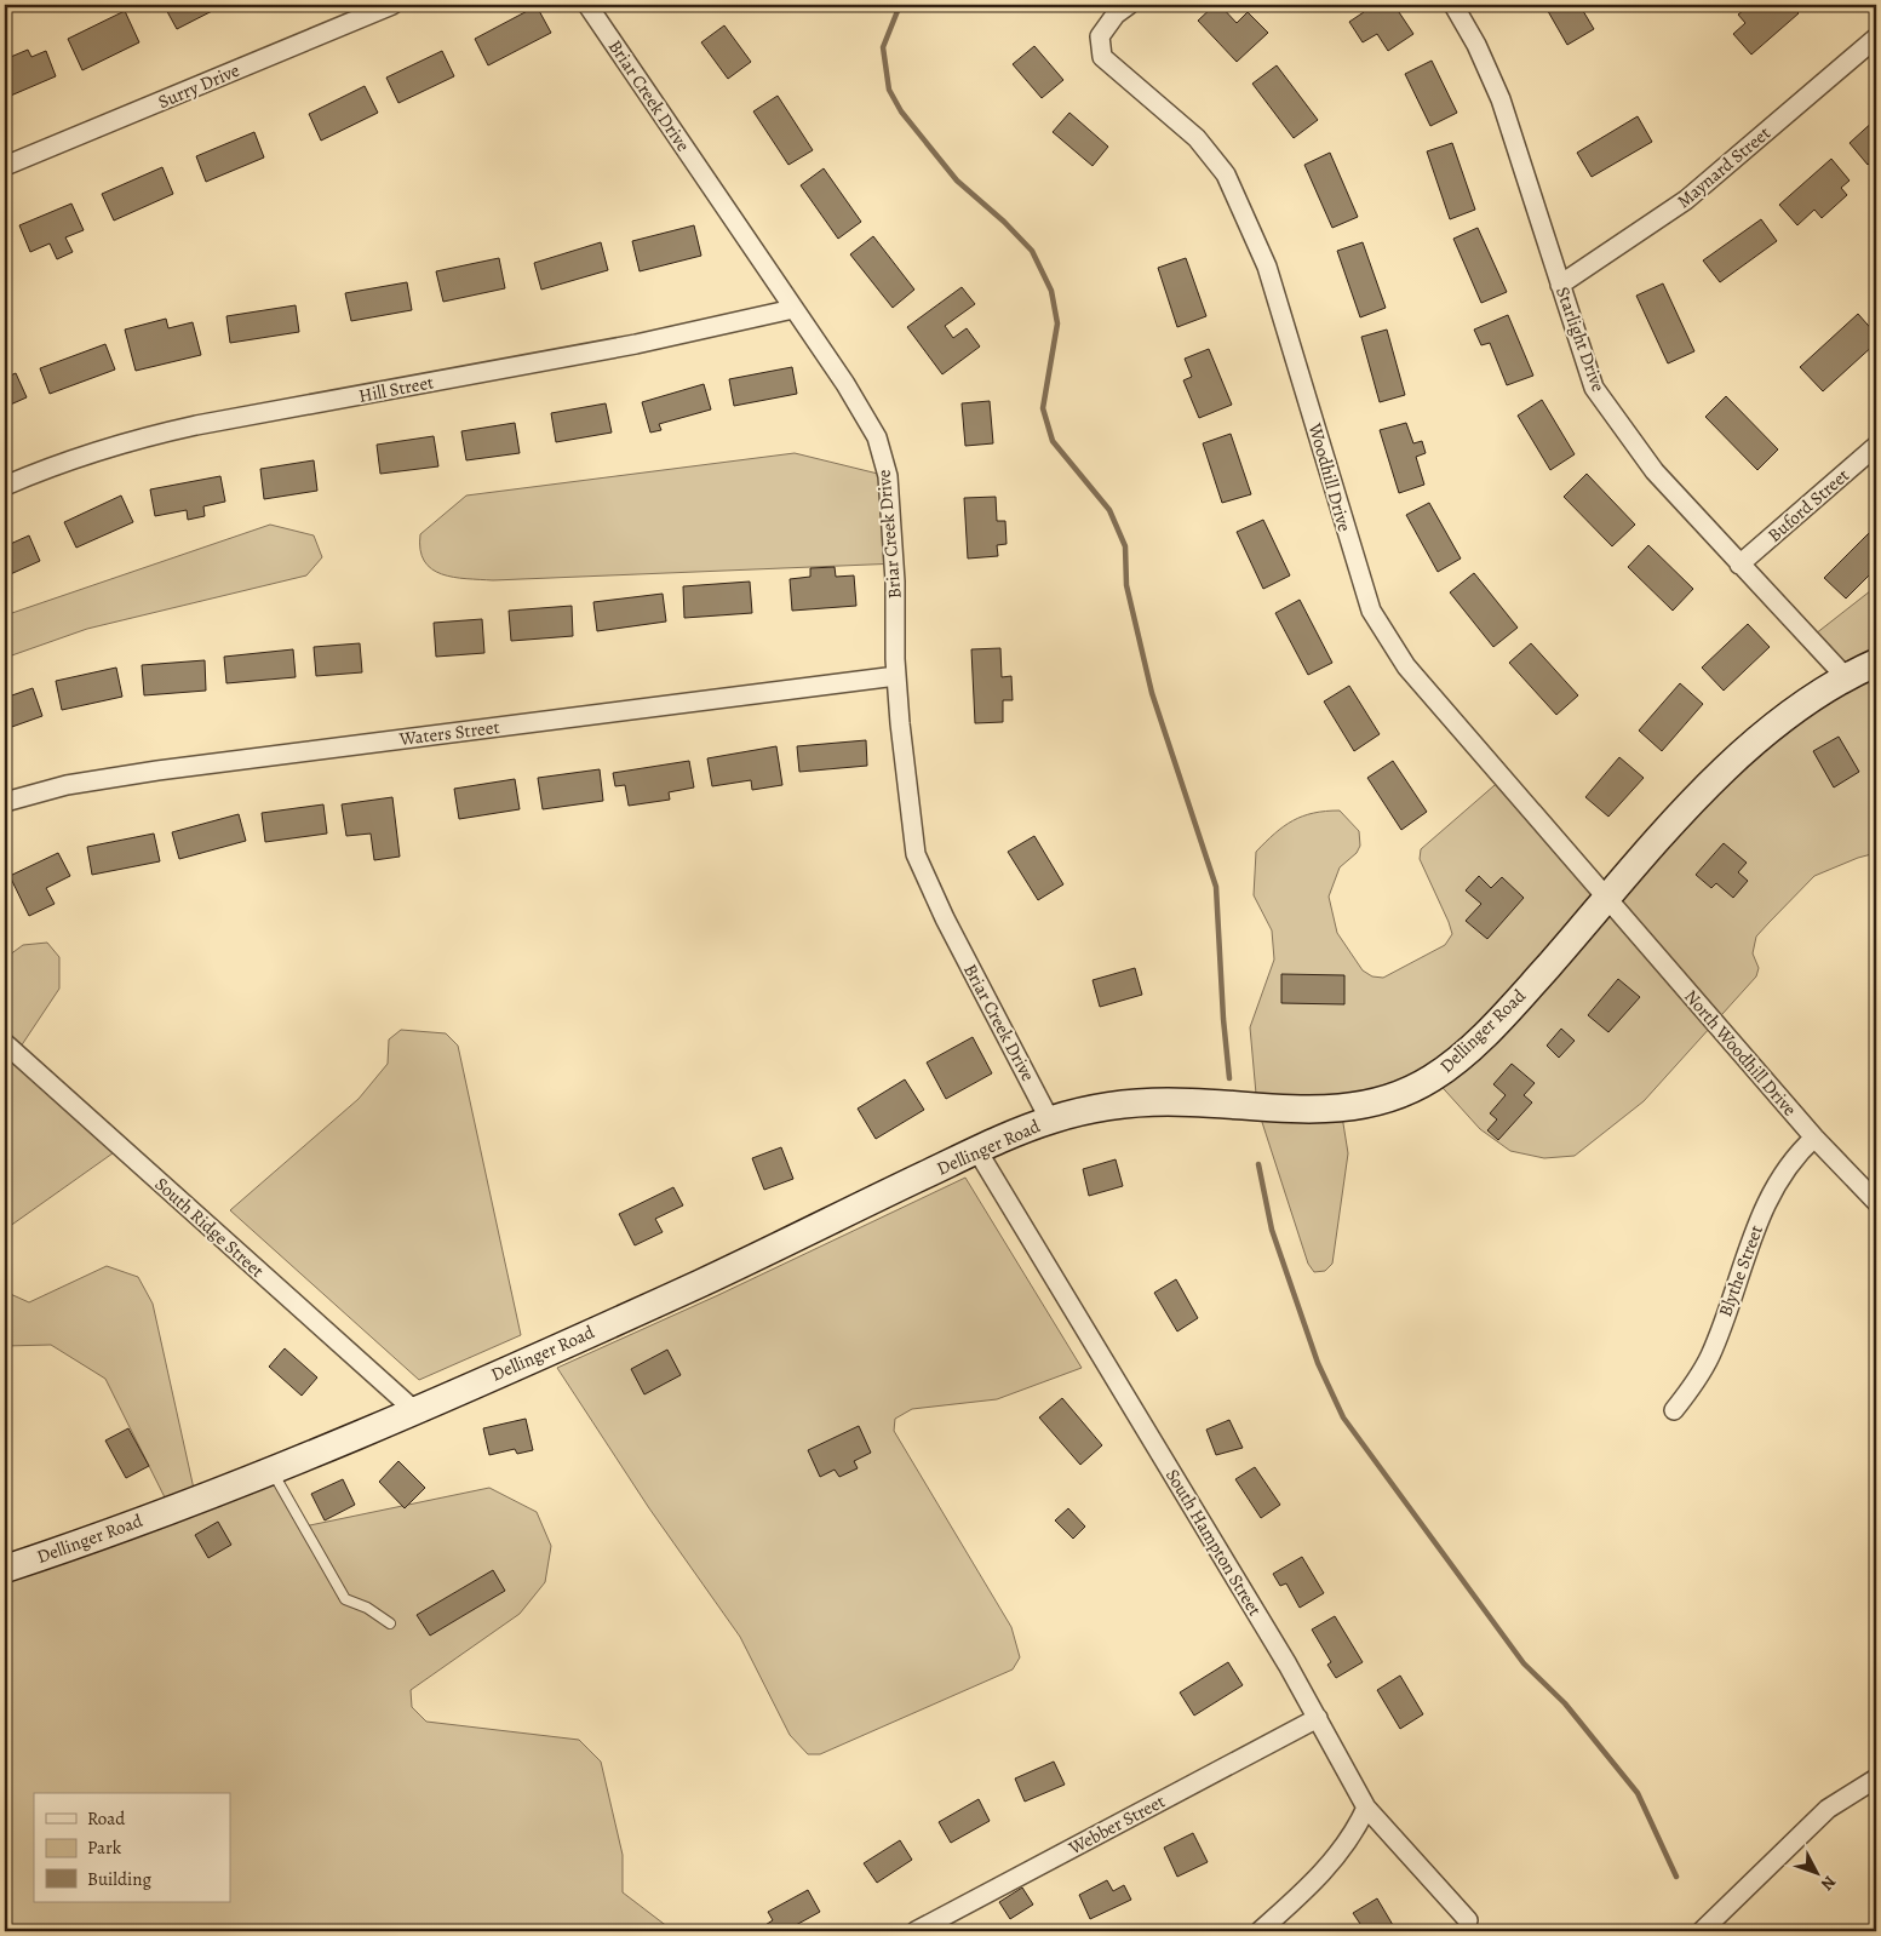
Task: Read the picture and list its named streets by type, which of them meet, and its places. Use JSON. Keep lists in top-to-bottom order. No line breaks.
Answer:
{"streets":{"street":["Surry Drive","Briar Creek Drive","Maynard Street","Starlight Drive","Hill Street","Woodhill Drive","Buford Street","Waters Street","Dellinger Road","North Woodhill Drive","South Ridge Street","Blythe Street","South Hampton Street","Webber Street"]},"crossings":[["Briar Creek Drive","Hill Street"],["Briar Creek Drive","Waters Street"],["Briar Creek Drive","Dellinger Road"],["Maynard Street","Starlight Drive"],["Starlight Drive","Buford Street"],["Starlight Drive","Dellinger Road"],["Woodhill Drive","Dellinger Road"],["Woodhill Drive","North Woodhill Drive"],["Dellinger Road","North Woodhill Drive"],["Dellinger Road","South Ridge Street"],["Dellinger Road","South Hampton Street"],["North Woodhill Drive","Blythe Street"],["South Hampton Street","Webber Street"]],"legend":["Road","Park","Building"],"north":"bottom right"}
